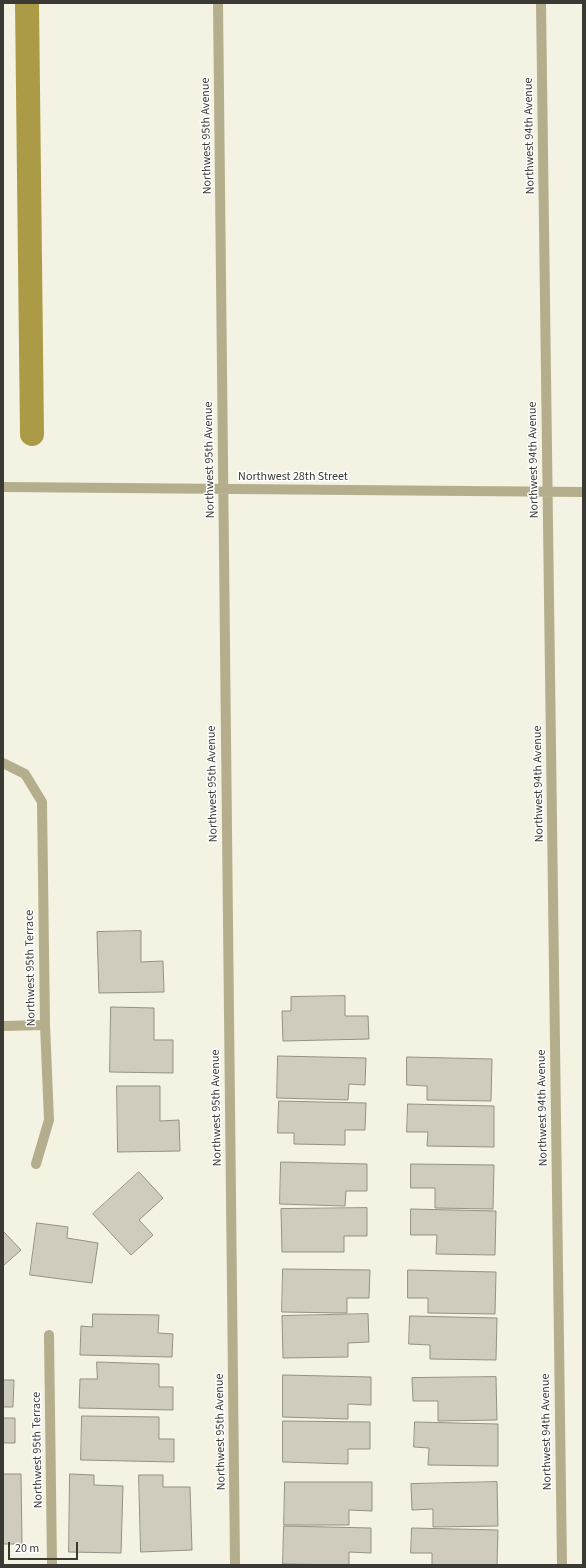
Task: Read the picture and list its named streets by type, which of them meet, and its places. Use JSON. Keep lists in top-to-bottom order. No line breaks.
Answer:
{"streets":{"street":["Northwest 95th Avenue","Northwest 94th Avenue","Northwest 28th Street","Northwest 95th Terrace"]},"crossings":[["Northwest 95th Avenue","Northwest 28th Street"],["Northwest 94th Avenue","Northwest 28th Street"]],"scale_bar":"20 m"}
